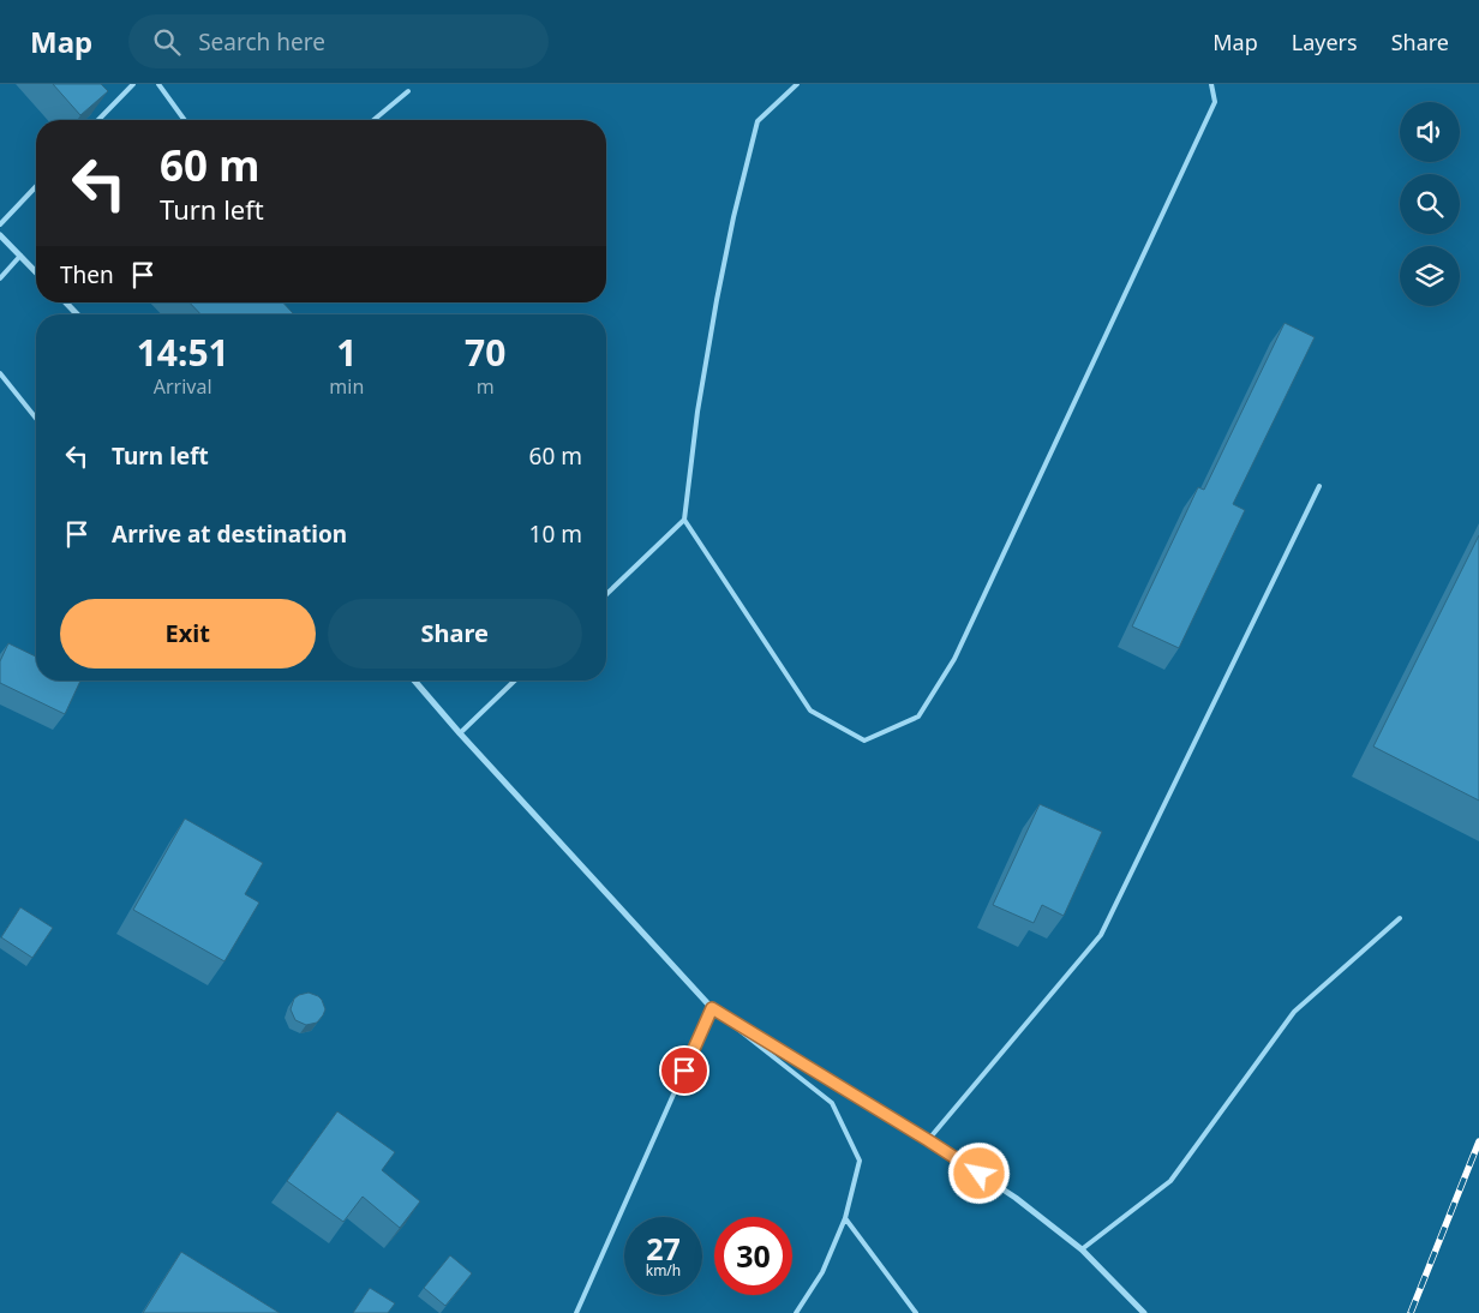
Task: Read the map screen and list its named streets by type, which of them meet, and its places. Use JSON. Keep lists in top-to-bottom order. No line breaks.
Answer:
{"page":{"header":"Map","search":"Search here","nav":["Map","Layers","Share"],"turn":["60 m","Turn left"],"then":"Then","eta":["14:51","Arrival","1","min","70","m"],"list":[{"name":"Turn left","value":"60 m"},{"name":"Arrive at destination","value":"10 m"}],"buttons":["Exit","Share"],"speed":"27 km/h","limit":"30"}}
